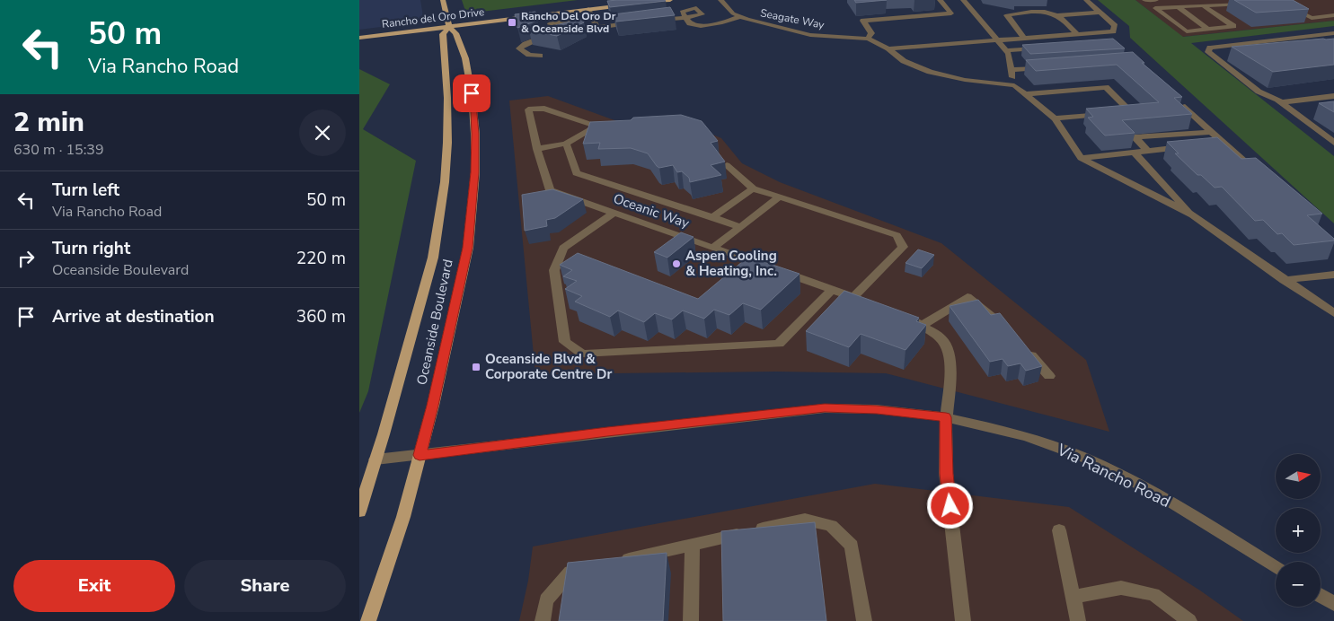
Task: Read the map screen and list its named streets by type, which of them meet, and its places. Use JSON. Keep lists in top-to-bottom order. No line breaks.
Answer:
{"streets":{"main road":["Rancho del Oro Drive","Oceanside Boulevard"],"street":["Seagate Way","Oceanic Way","Via Rancho Road"]},"crossings":[["Rancho del Oro Drive","Oceanside Boulevard"],["Oceanside Boulevard","Via Rancho Road"]],"places":{"transit":["Rancho Del Oro Dr & Oceanside Blvd","Oceanside Blvd & Corporate Centre Dr"],"other":["Aspen Cooling & Heating, Inc."]},"north":"right","page":{"turn":["50 m","Via Rancho Road"],"heading":["2 min","630 m · 15:39"],"list":[{"name":"Turn left","note":"Via Rancho Road","value":"50 m"},{"name":"Turn right","note":"Oceanside Boulevard","value":"220 m"},{"name":"Arrive at destination","value":"360 m"}],"map_buttons":["+","−"],"buttons":["Exit","Share"]}}
